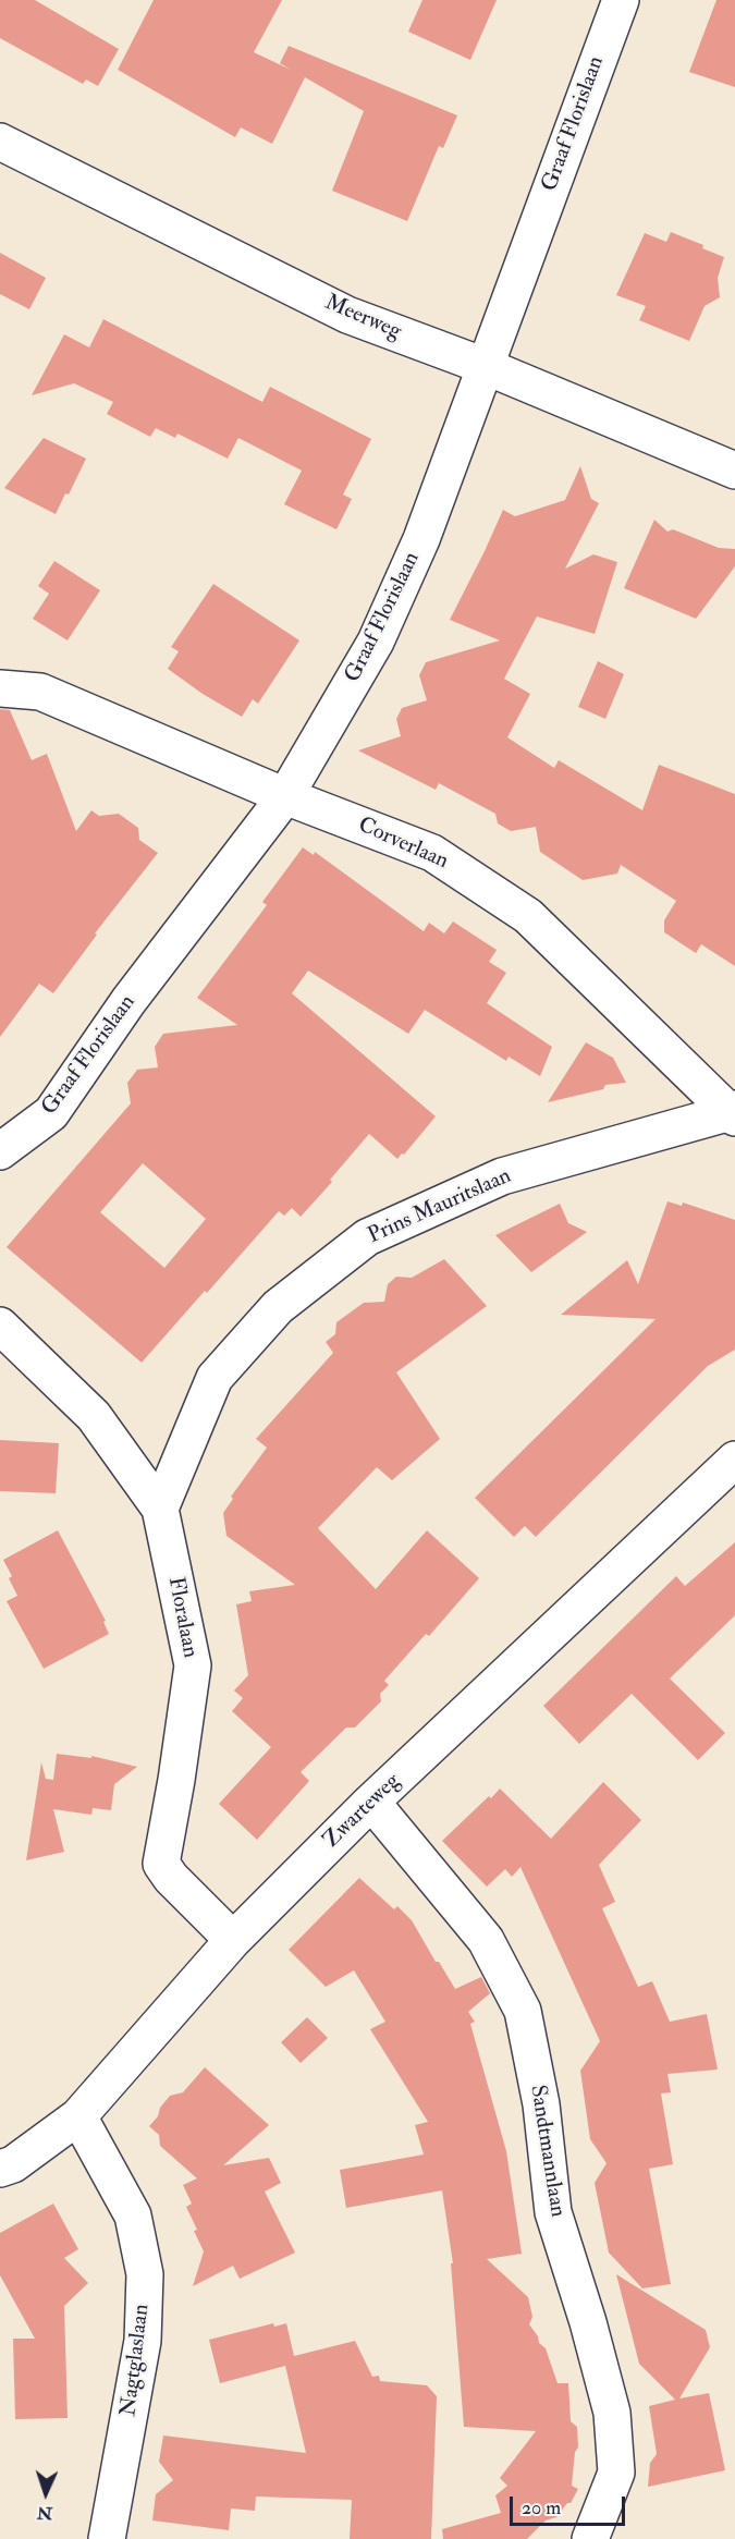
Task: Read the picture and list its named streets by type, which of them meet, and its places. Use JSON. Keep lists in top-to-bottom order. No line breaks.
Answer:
{"streets":{"street":["Graaf Florislaan","Meerweg","Corverlaan","Prins Mauritslaan","Floralaan","Zwarteweg","Sandtmannlaan","Nagtglaslaan"]},"crossings":[["Graaf Florislaan","Meerweg"],["Graaf Florislaan","Corverlaan"],["Corverlaan","Prins Mauritslaan"],["Prins Mauritslaan","Floralaan"],["Floralaan","Zwarteweg"],["Zwarteweg","Sandtmannlaan"],["Zwarteweg","Nagtglaslaan"]],"scale_bar":"20 m","north":"bottom"}
